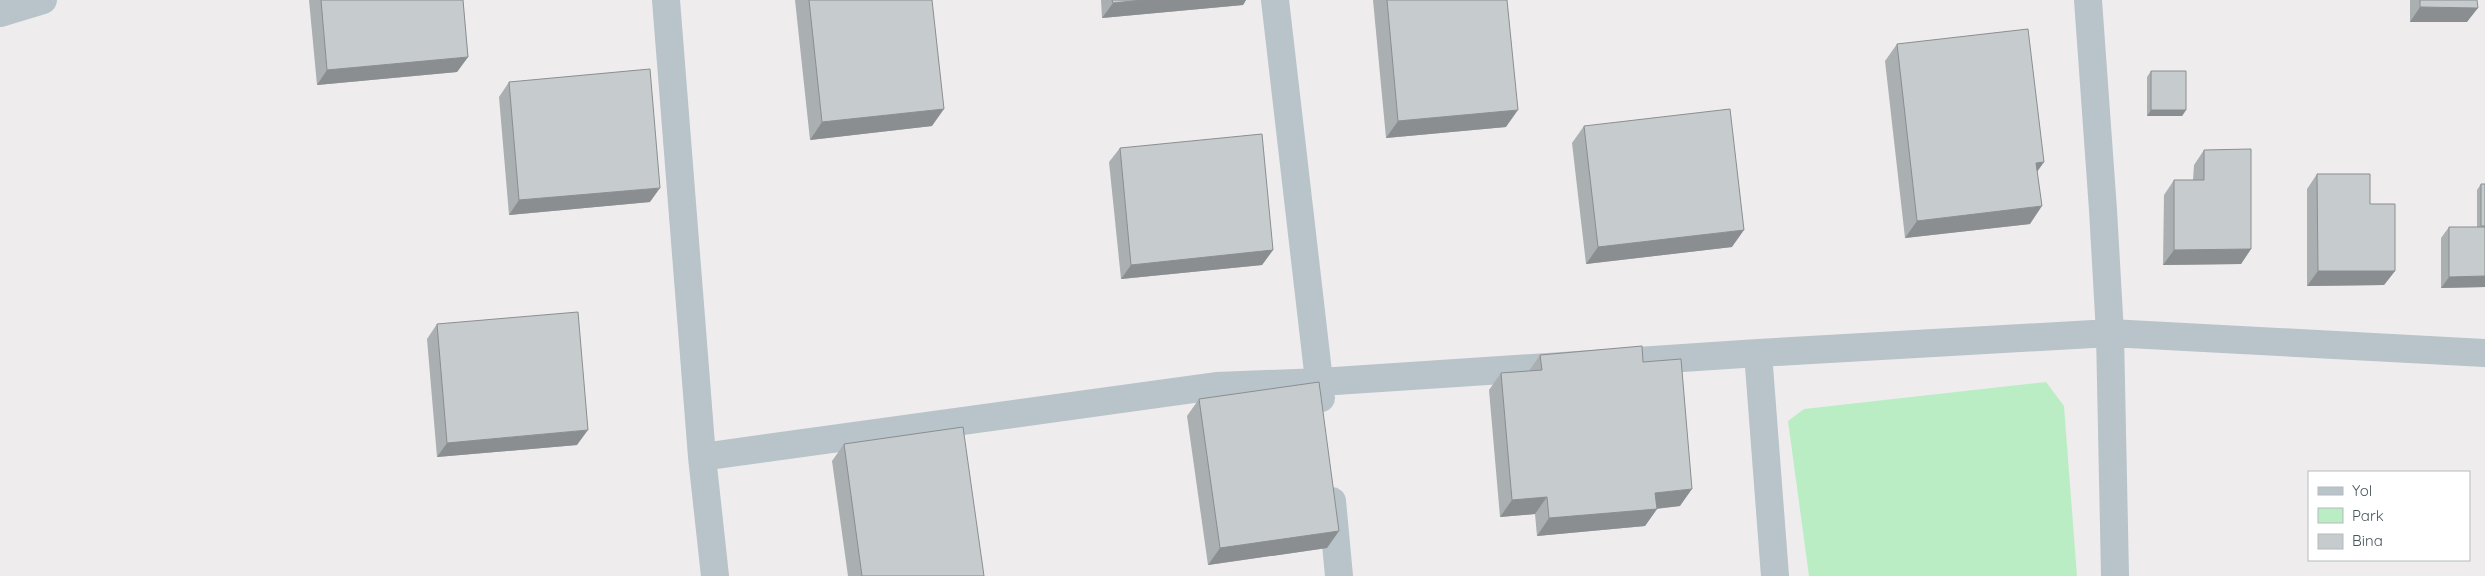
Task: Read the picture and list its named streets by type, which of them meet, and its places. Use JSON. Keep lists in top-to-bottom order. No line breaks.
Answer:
{"legend":["Yol","Park","Bina"]}
